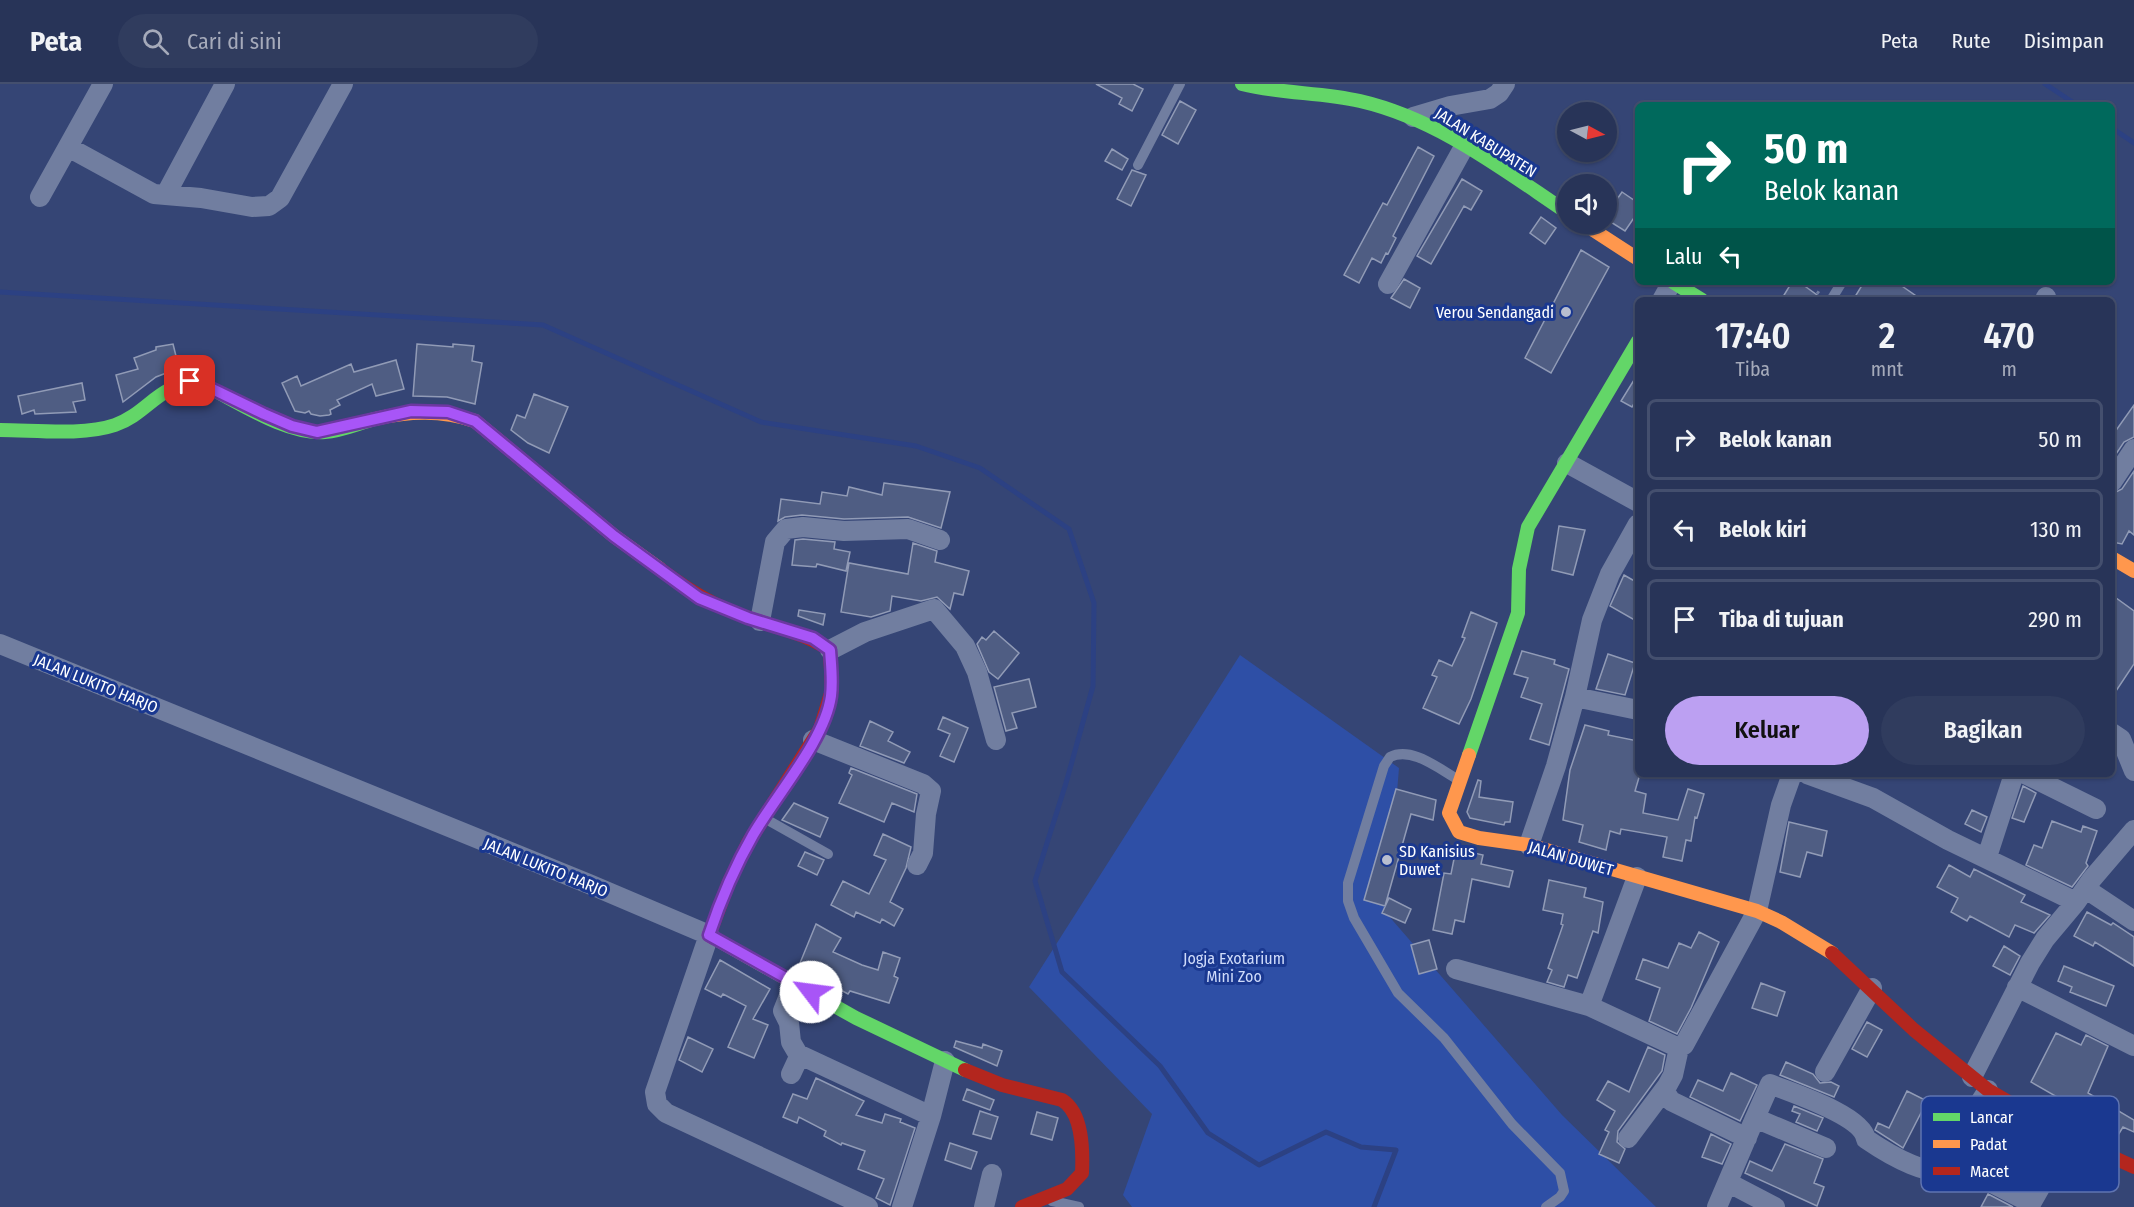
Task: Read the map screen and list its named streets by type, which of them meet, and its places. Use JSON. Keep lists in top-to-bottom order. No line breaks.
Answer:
{"streets":{"street":["JALAN KABUPATEN","JALAN LUKITO HARJO","JALAN DUWET"]},"parks":["Jogja Exotarium Mini Zoo"],"places":["Verou Sendangadi","SD Kanisius Duwet"],"legend":["Lancar","Padat","Macet"],"north":"right","page":{"header":"Peta","search":"Cari di sini","nav":["Peta","Rute","Disimpan"],"turn":["50 m","Belok kanan"],"then":"Lalu","eta":["17:40","Tiba","2","mnt","470","m"],"list":[{"name":"Belok kanan","value":"50 m"},{"name":"Belok kiri","value":"130 m"},{"name":"Tiba di tujuan","value":"290 m"}],"buttons":["Keluar","Bagikan"]}}
